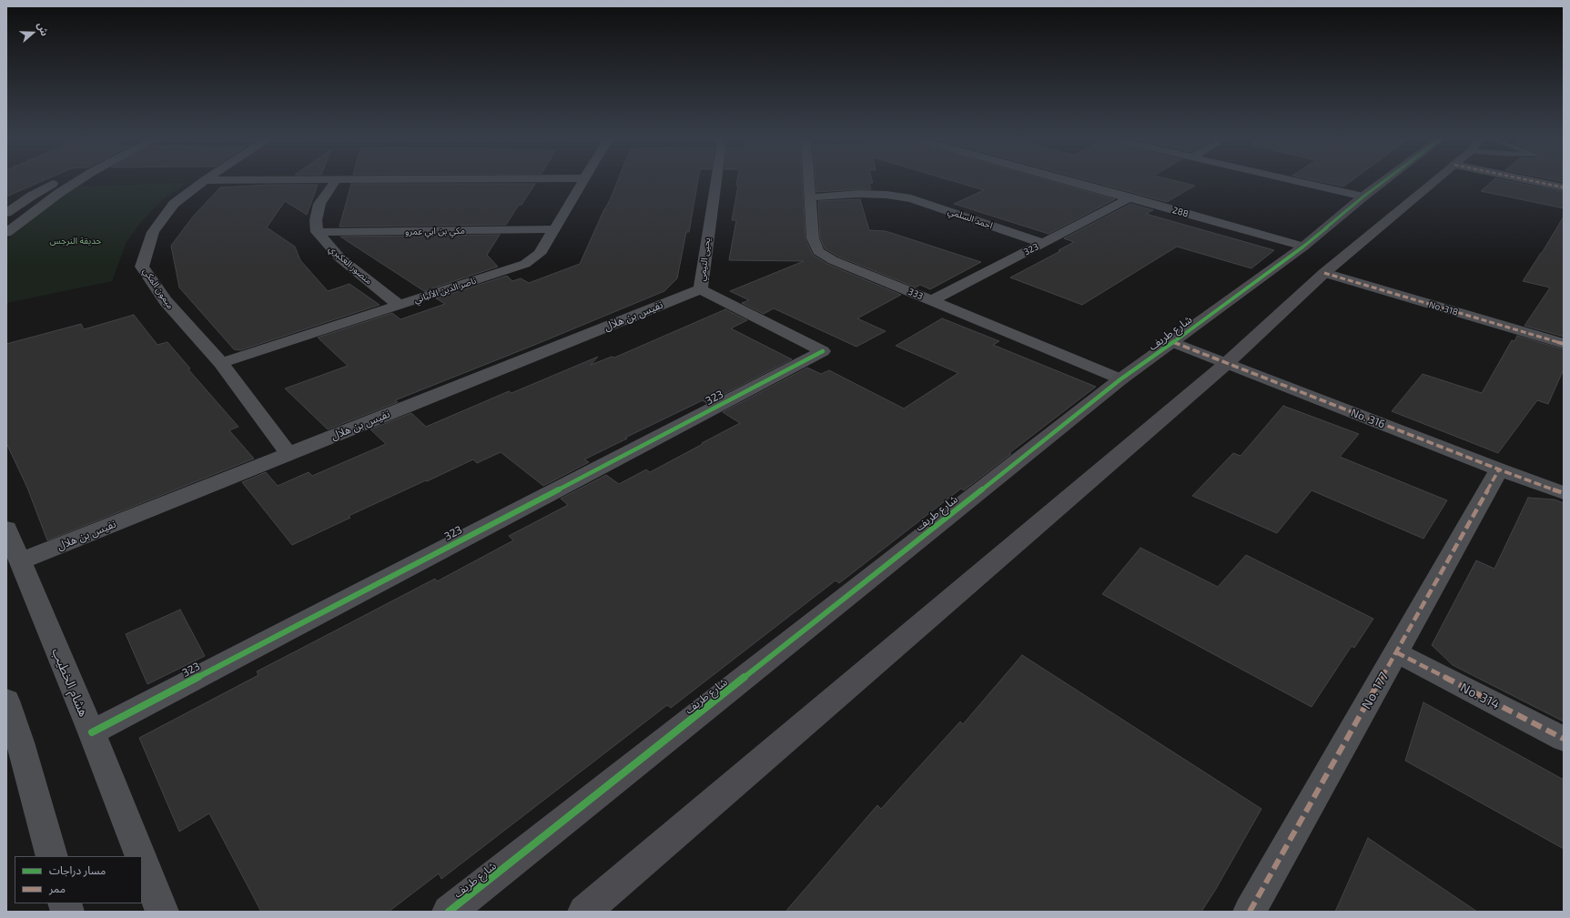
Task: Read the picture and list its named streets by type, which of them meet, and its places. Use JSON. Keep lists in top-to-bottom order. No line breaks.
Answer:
{"streets":{"street":["288","احمد السلمي","مكي بن ابي عمرو","323","يحيى التيمي","منصور العكبري","ميمون المكي","ناصر الدين الألباني","333","No. 318","نفيس بن هلال","شارع طريف","No. 316","هشام الخطيب","No. 177","No. 314"]},"crossings":[["288","323"],["288","شارع طريف"],["احمد السلمي","323"],["احمد السلمي","333"],["مكي بن ابي عمرو","منصور العكبري"],["مكي بن ابي عمرو","ناصر الدين الألباني"],["323","يحيى التيمي"],["323","333"],["323","هشام الخطيب"],["يحيى التيمي","نفيس بن هلال"],["منصور العكبري","ناصر الدين الألباني"],["ميمون المكي","ناصر الدين الألباني"],["ميمون المكي","نفيس بن هلال"],["333","شارع طريف"],["نفيس بن هلال","هشام الخطيب"],["شارع طريف","No. 316"],["No. 316","No. 177"],["No. 177","No. 314"]],"parks":["حديقة النرجس"],"legend":["مسار دراجات","ممر"],"north":"right"}
